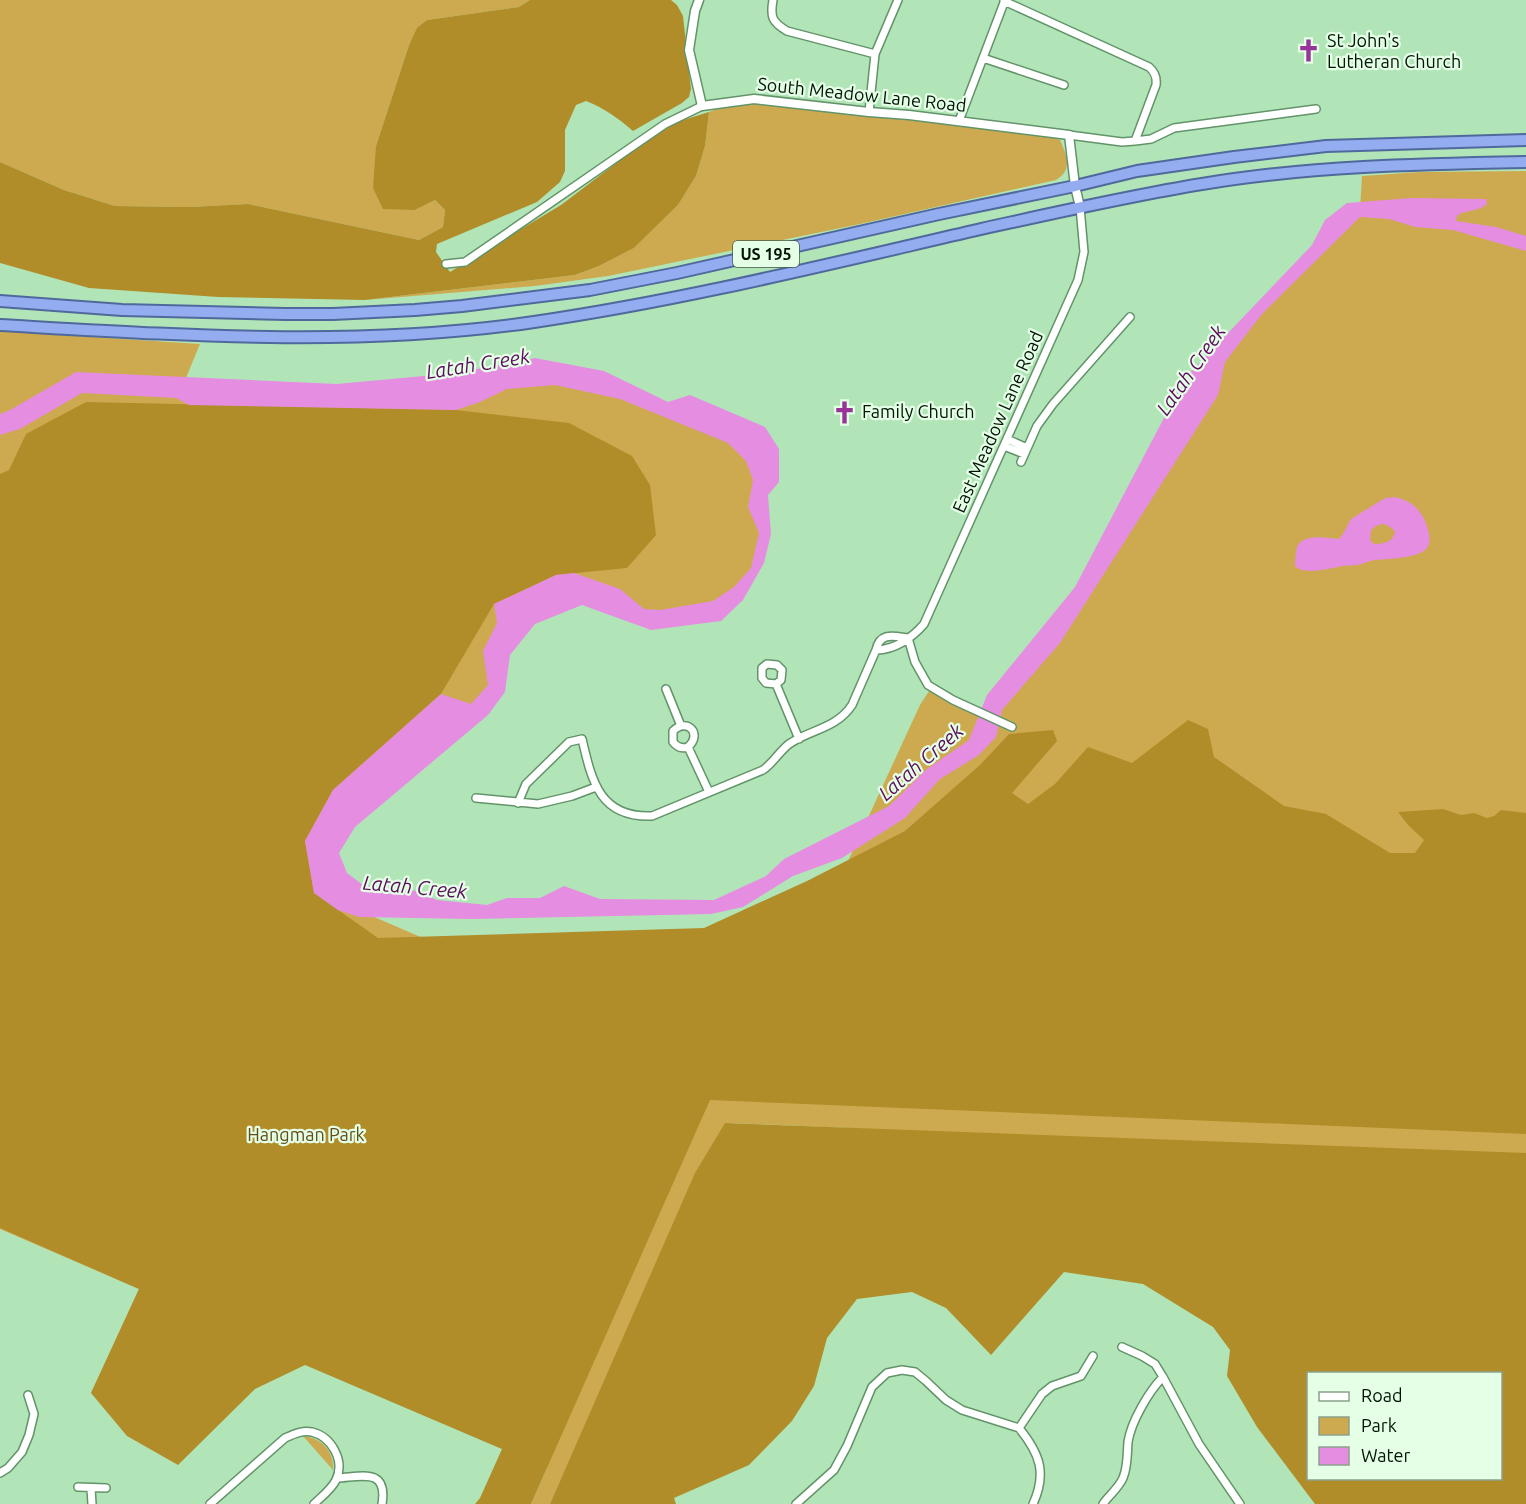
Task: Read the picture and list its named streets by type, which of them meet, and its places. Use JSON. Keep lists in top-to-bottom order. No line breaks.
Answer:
{"streets":{"highway":["US 195"],"street":["South Meadow Lane Road","East Meadow Lane Road"]},"crossings":[["US 195","East Meadow Lane Road"]],"water":["Latah Creek"],"parks":["Hangman Park"],"places":{"church":["St John's Lutheran Church","Family Church"]},"legend":["Road","Park","Water"]}
